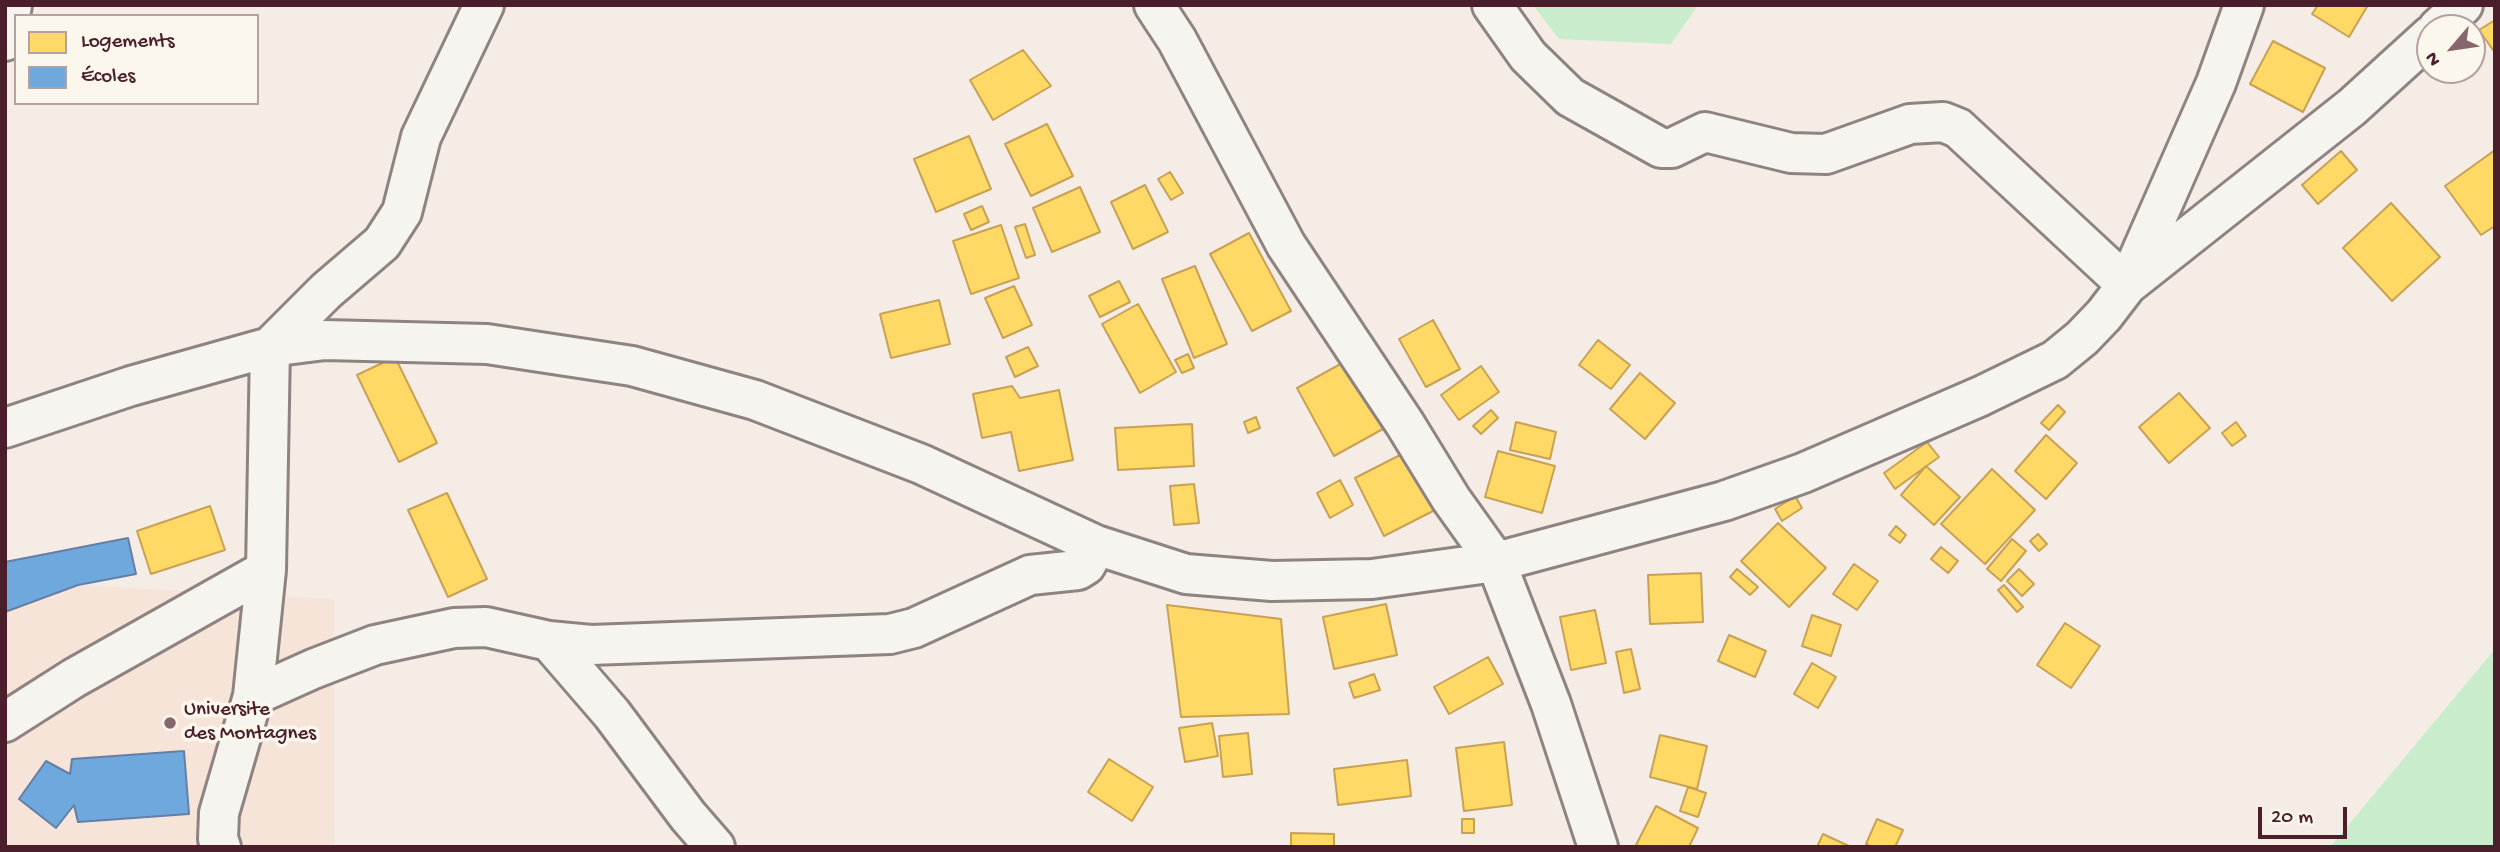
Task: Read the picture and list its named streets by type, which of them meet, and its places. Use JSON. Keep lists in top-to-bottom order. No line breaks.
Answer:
{"places":["Universite des Montagnes"],"legend":["Logements","Écoles"],"scale_bar":"20 m","north":"bottom left"}
